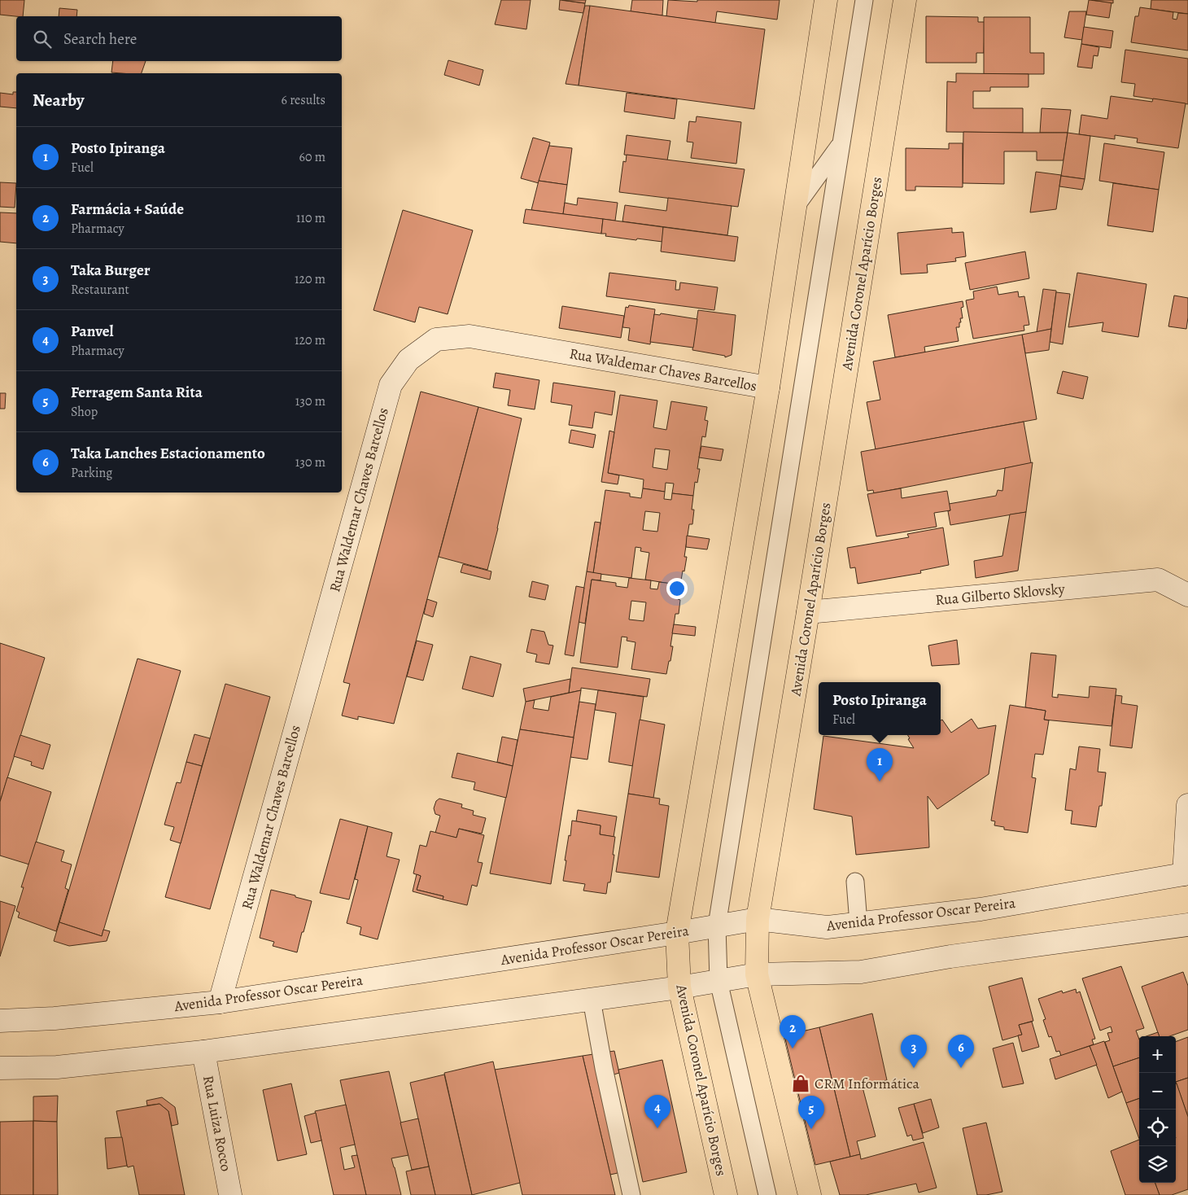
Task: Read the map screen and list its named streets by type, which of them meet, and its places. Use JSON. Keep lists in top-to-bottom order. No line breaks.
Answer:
{"streets":{"main road":["Avenida Coronel Aparício Borges","Rua Waldemar Chaves Barcellos","Rua Gilberto Sklovsky","Avenida Professor Oscar Pereira","Rua Luiza Rocco"]},"crossings":[["Avenida Coronel Aparício Borges","Rua Waldemar Chaves Barcellos"],["Avenida Coronel Aparício Borges","Rua Gilberto Sklovsky"],["Avenida Coronel Aparício Borges","Avenida Professor Oscar Pereira"],["Rua Waldemar Chaves Barcellos","Avenida Professor Oscar Pereira"]],"places":{"shop":["CRM Informática"]},"page":{"search":"Search here","heading":["Nearby","6 results"],"list":[{"mark":"1","name":"Posto Ipiranga","note":"Fuel","value":"60 m"},{"mark":"2","name":"Farmácia + Saúde","note":"Pharmacy","value":"110 m"},{"mark":"3","name":"Taka Burger","note":"Restaurant","value":"120 m"},{"mark":"4","name":"Panvel","note":"Pharmacy","value":"120 m"},{"mark":"5","name":"Ferragem Santa Rita","note":"Shop","value":"130 m"},{"mark":"6","name":"Taka Lanches Estacionamento","note":"Parking","value":"130 m"}],"popup":["Posto Ipiranga","Fuel"],"pins":["1","2","3","6","4","5"],"map_buttons":["+","−"]}}
